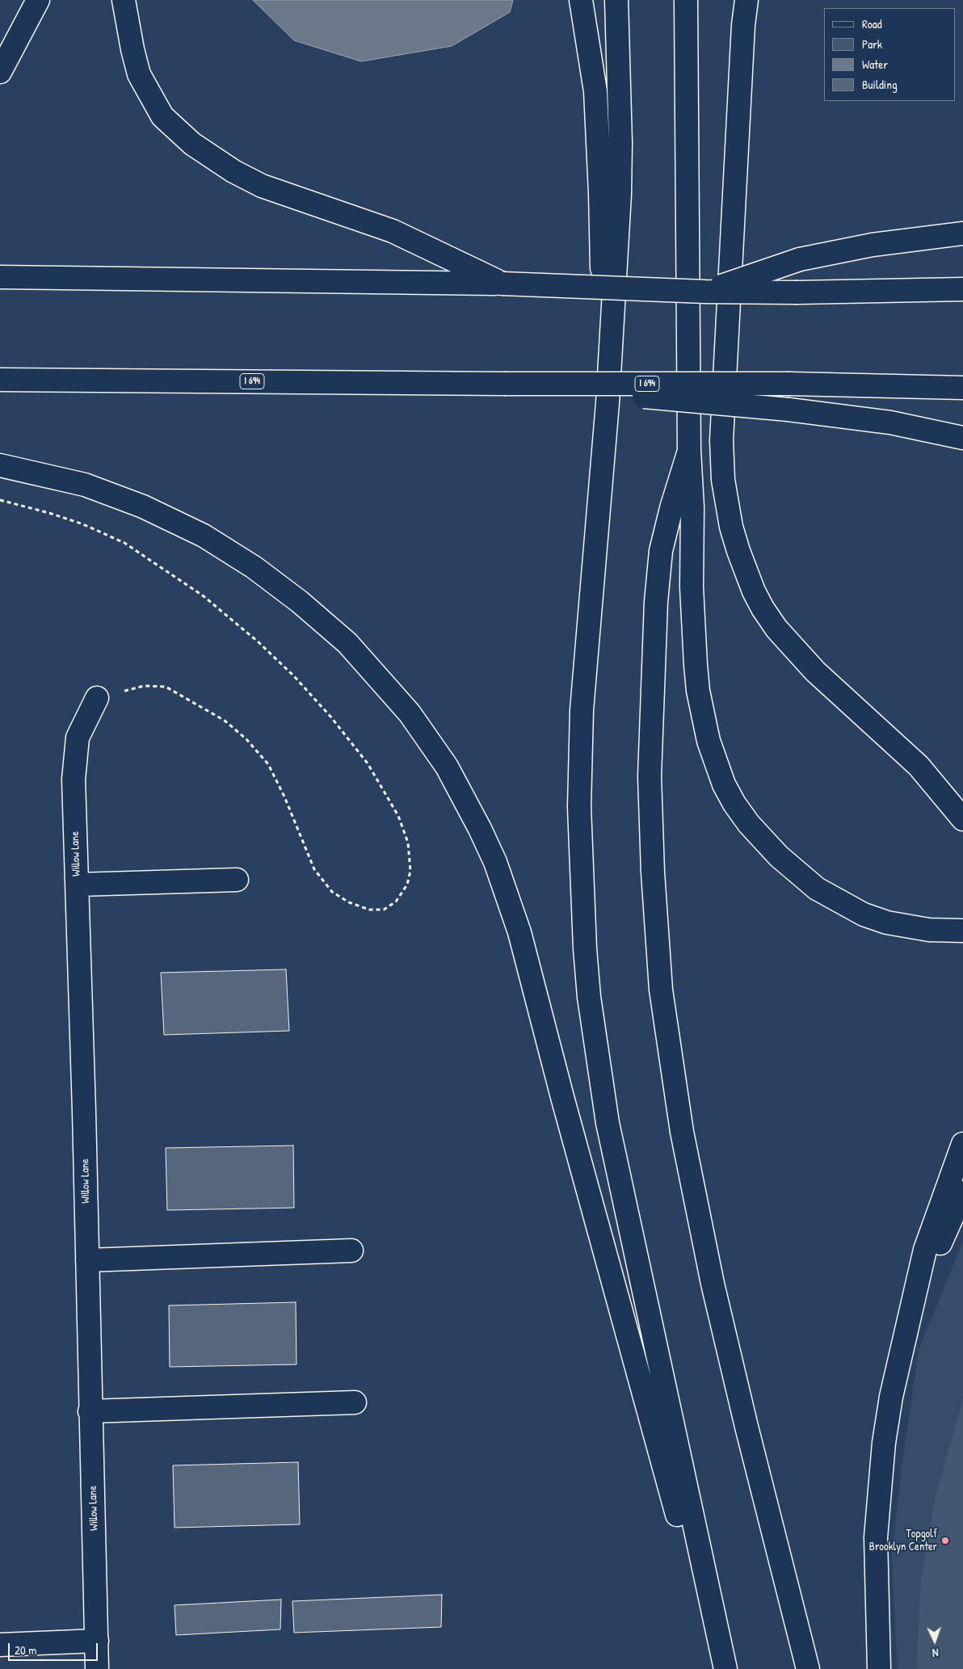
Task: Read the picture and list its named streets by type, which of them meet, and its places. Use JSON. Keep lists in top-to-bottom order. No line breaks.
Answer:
{"streets":{"main road":["I 694","Willow Lane"]},"places":["Topgolf Brooklyn Center"],"legend":["Road","Park","Water","Building"],"scale_bar":"20 m","north":"bottom"}
